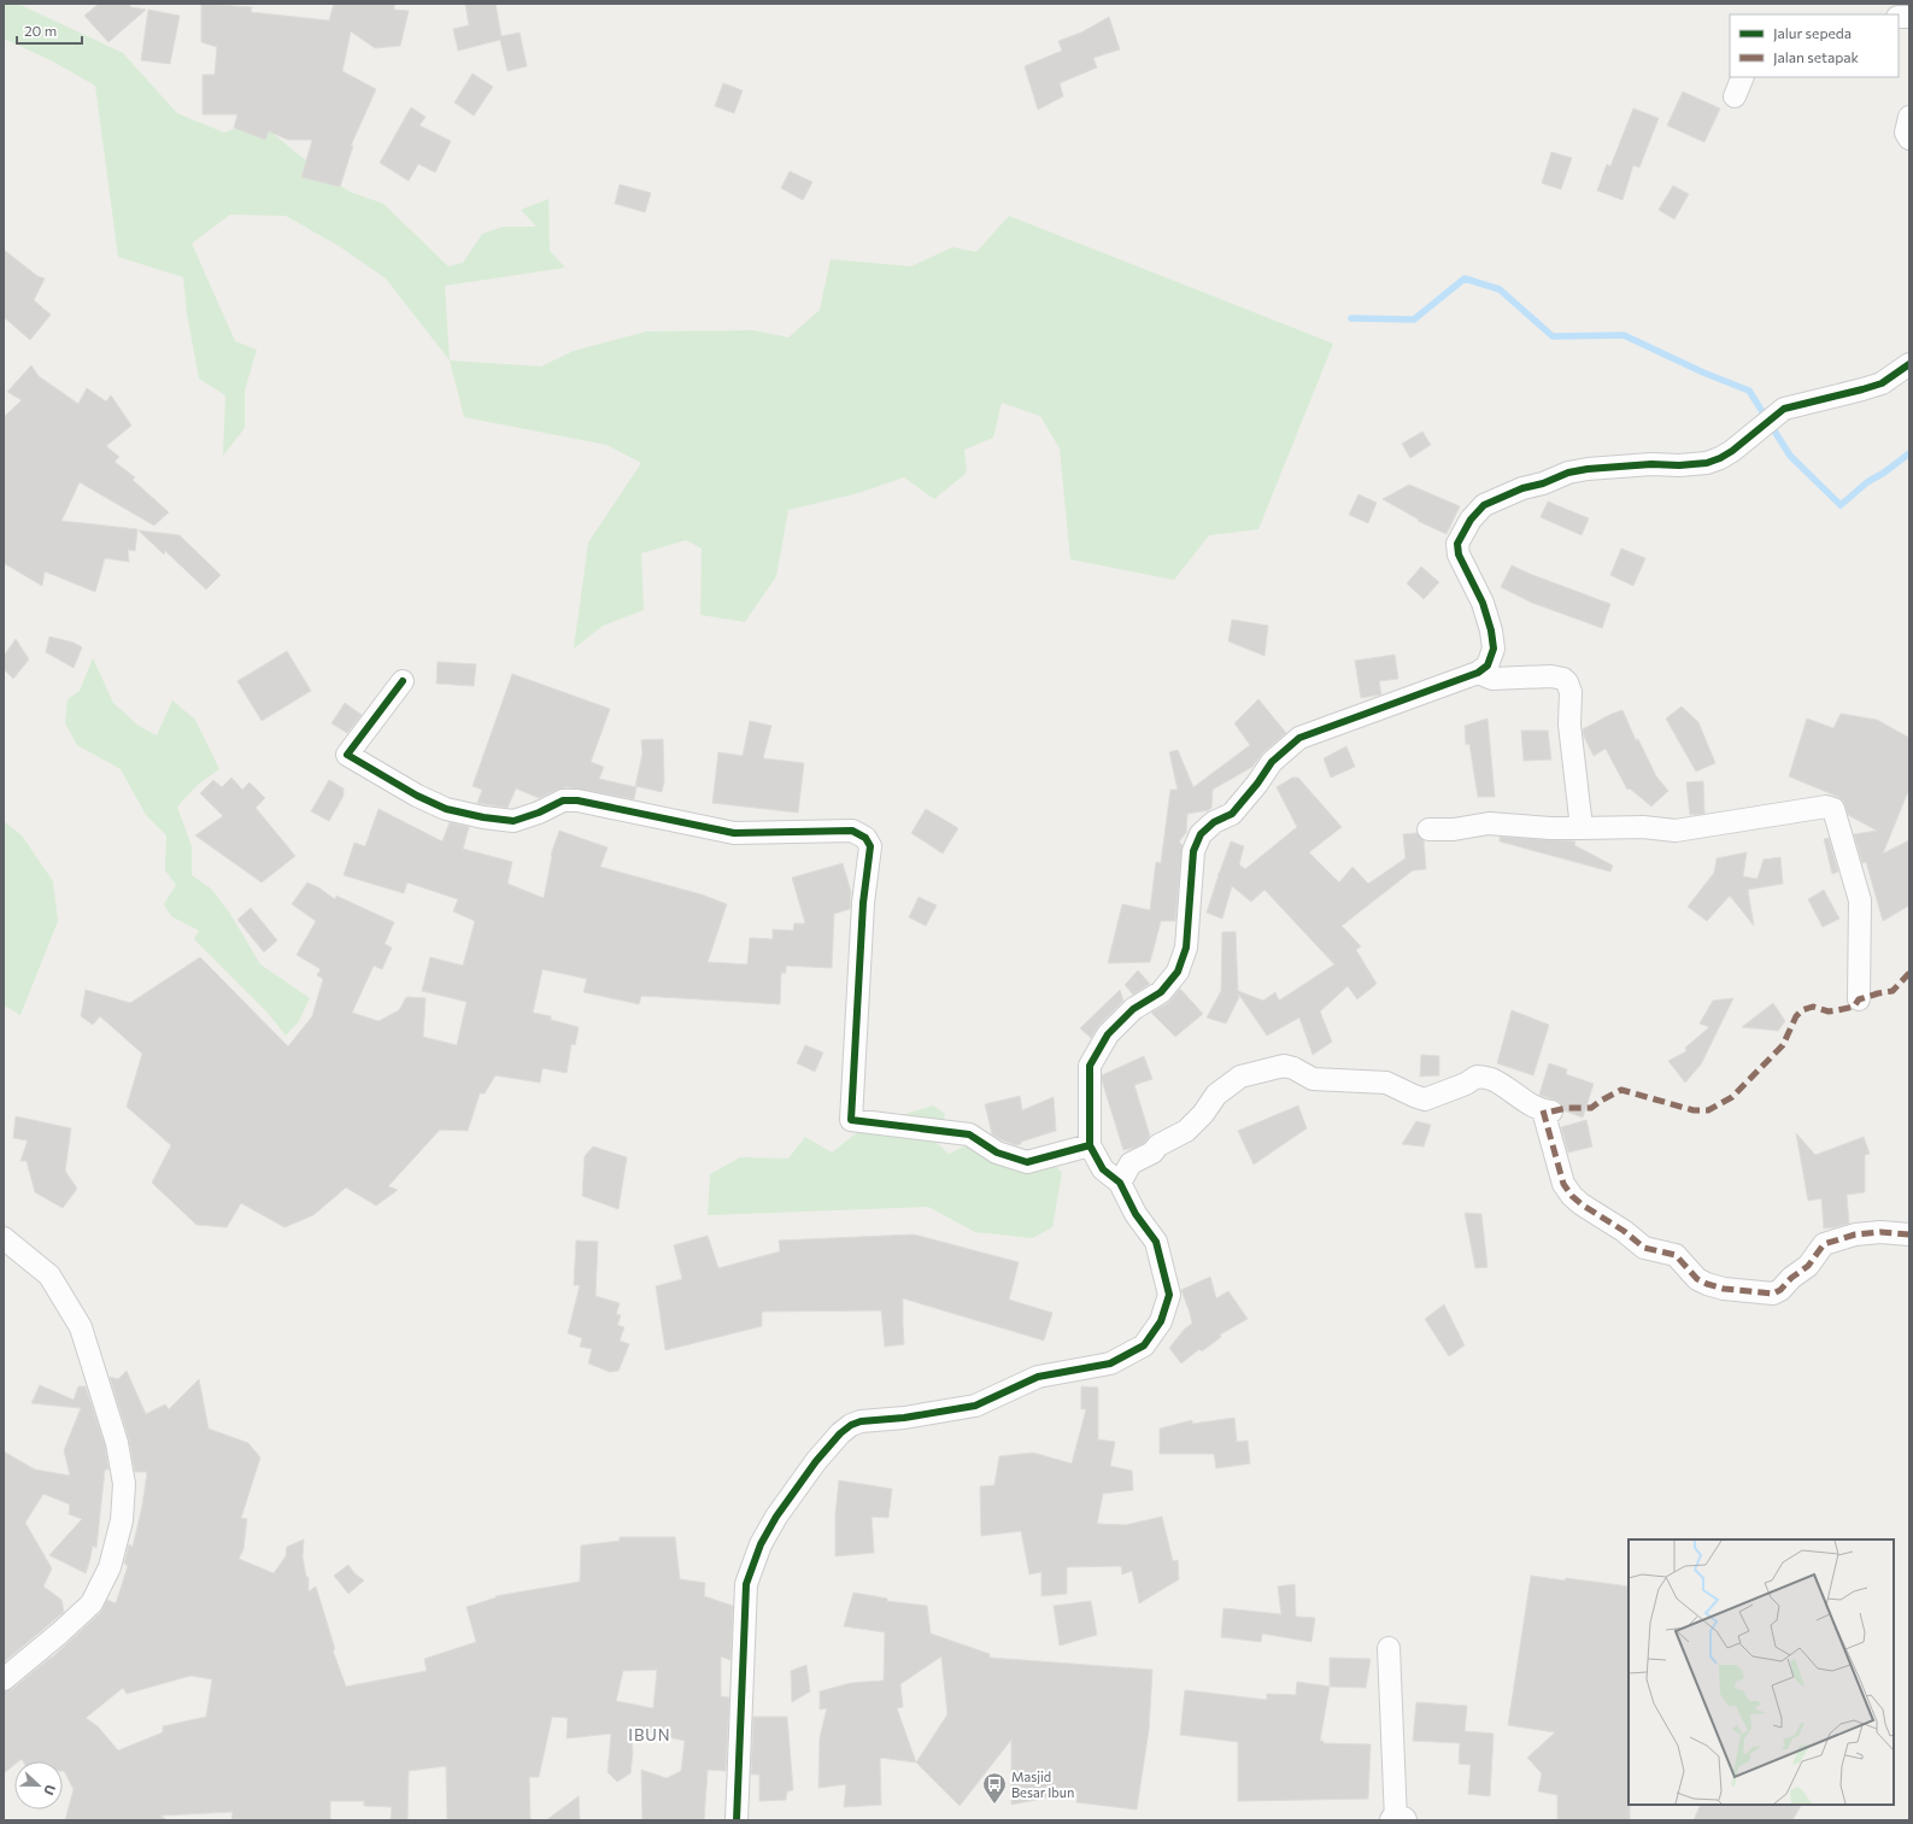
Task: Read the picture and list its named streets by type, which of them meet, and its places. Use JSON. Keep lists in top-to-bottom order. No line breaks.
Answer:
{"districts":["IBUN"],"places":{"bus stop":["Masjid Besar Ibun"]},"legend":["Jalur sepeda","Jalan setapak"],"scale_bar":"20 m","north":"right"}
